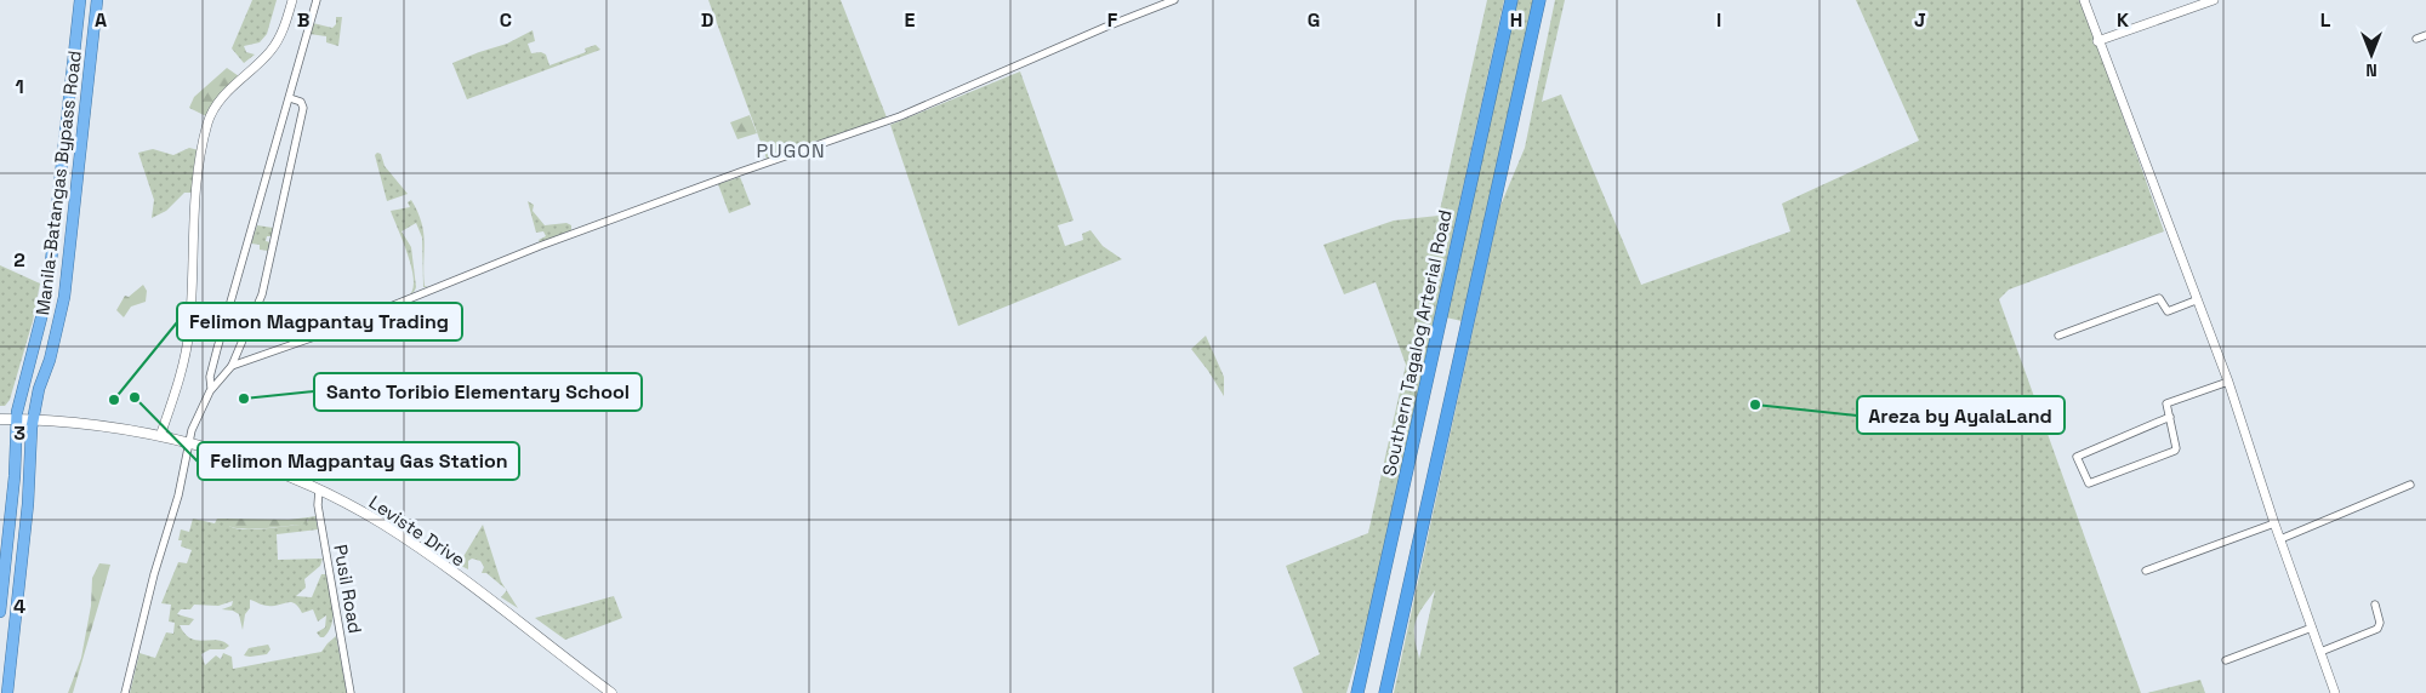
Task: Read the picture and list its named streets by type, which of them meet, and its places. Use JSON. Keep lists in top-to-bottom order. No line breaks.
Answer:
{"streets":{"highway":["Manila-Batangas Bypass Road","Southern Tagalog Arterial Road"],"main road":["Leviste Drive"],"street":["Pusil Road"]},"crossings":[["Manila-Batangas Bypass Road","Leviste Drive"],["Leviste Drive","Pusil Road"]],"districts":["PUGON"],"places":["Felimon Magpantay Gas Station","Santo Toribio Elementary School","Felimon Magpantay Trading","Areza by AyalaLand"],"north":"bottom","grid":{"columns":["A","B","C","D","E","F","G","H","I","J","K","L"],"rows":["1","2","3","4"]}}
